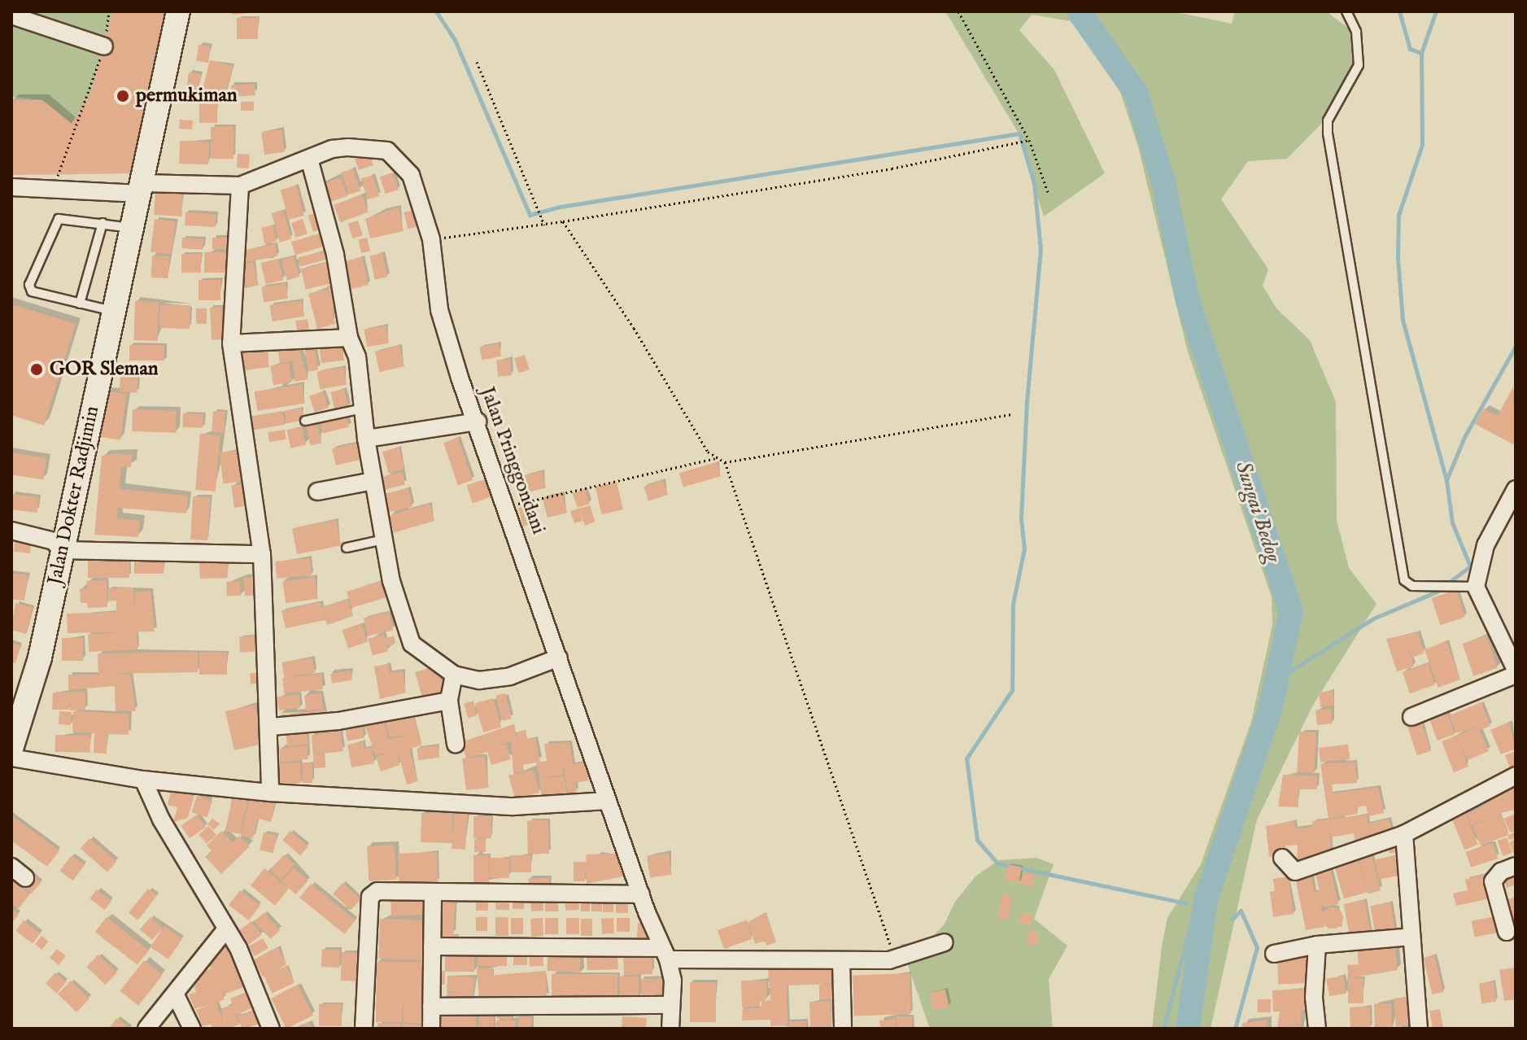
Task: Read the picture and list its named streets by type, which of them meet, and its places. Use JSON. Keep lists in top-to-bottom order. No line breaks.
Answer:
{"streets":{"main road":["Jalan Dokter Radjimin"],"street":["Jalan Pringgondani"]},"crossings":[["Jalan Pringgondani","Jalan Dokter Radjimin"]],"water":["Sungai Bedog"],"places":["permukiman","GOR Sleman"]}
